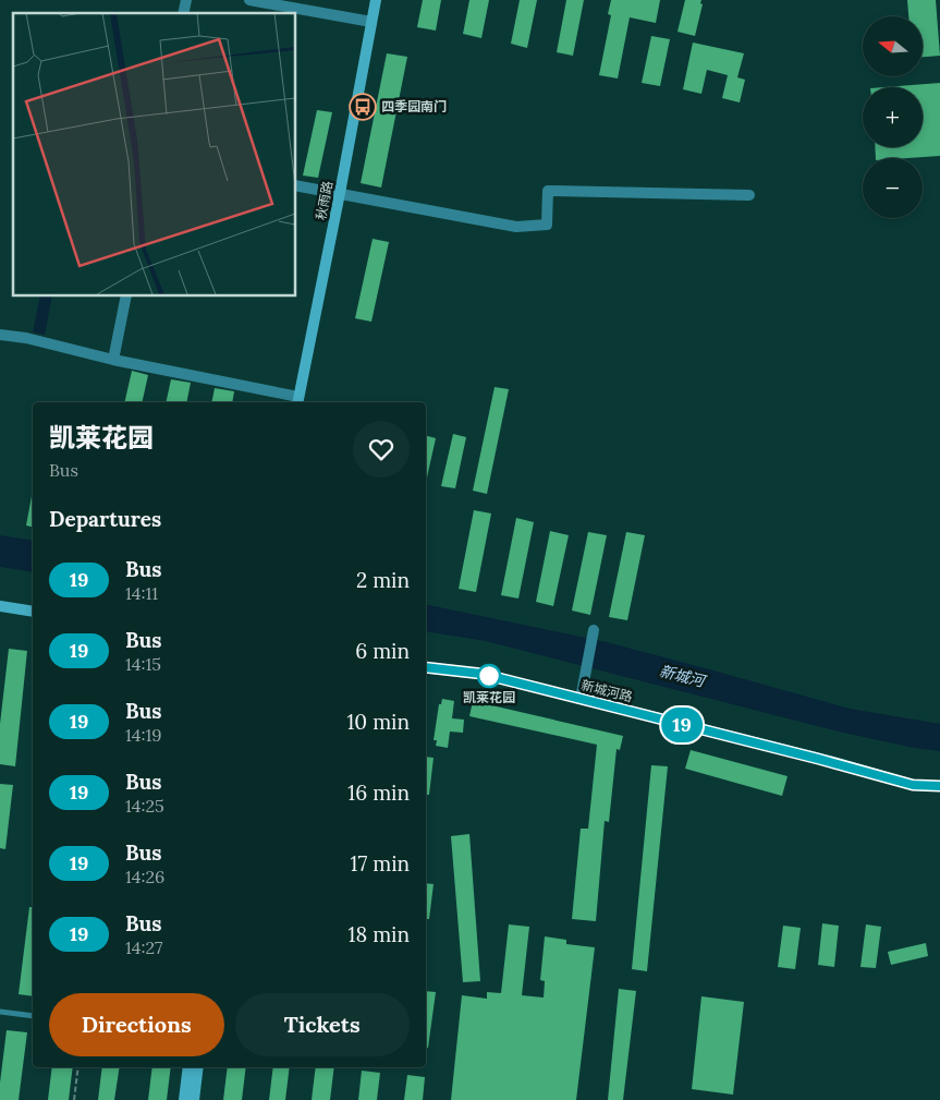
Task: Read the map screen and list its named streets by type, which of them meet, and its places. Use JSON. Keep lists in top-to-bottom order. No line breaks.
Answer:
{"streets":{"street":["秋雨路","新城河路"]},"water":["新城河"],"places":{"bus stop":["四季园南门"],"other":["凯莱花园"]},"lines":["bus line 19"],"north":"left","page":{"on_map":"19","map_buttons":["+","−"],"heading":[["凯莱花园","Bus"],"Departures"],"list":[{"mark":"19","name":"Bus","note":"14:11","value":"2 min"},{"mark":"19","name":"Bus","note":"14:15","value":"6 min"},{"mark":"19","name":"Bus","note":"14:19","value":"10 min"},{"mark":"19","name":"Bus","note":"14:25","value":"16 min"},{"mark":"19","name":"Bus","note":"14:26","value":"17 min"},{"mark":"19","name":"Bus","note":"14:27","value":"18 min"}],"buttons":["Directions","Tickets"]}}
